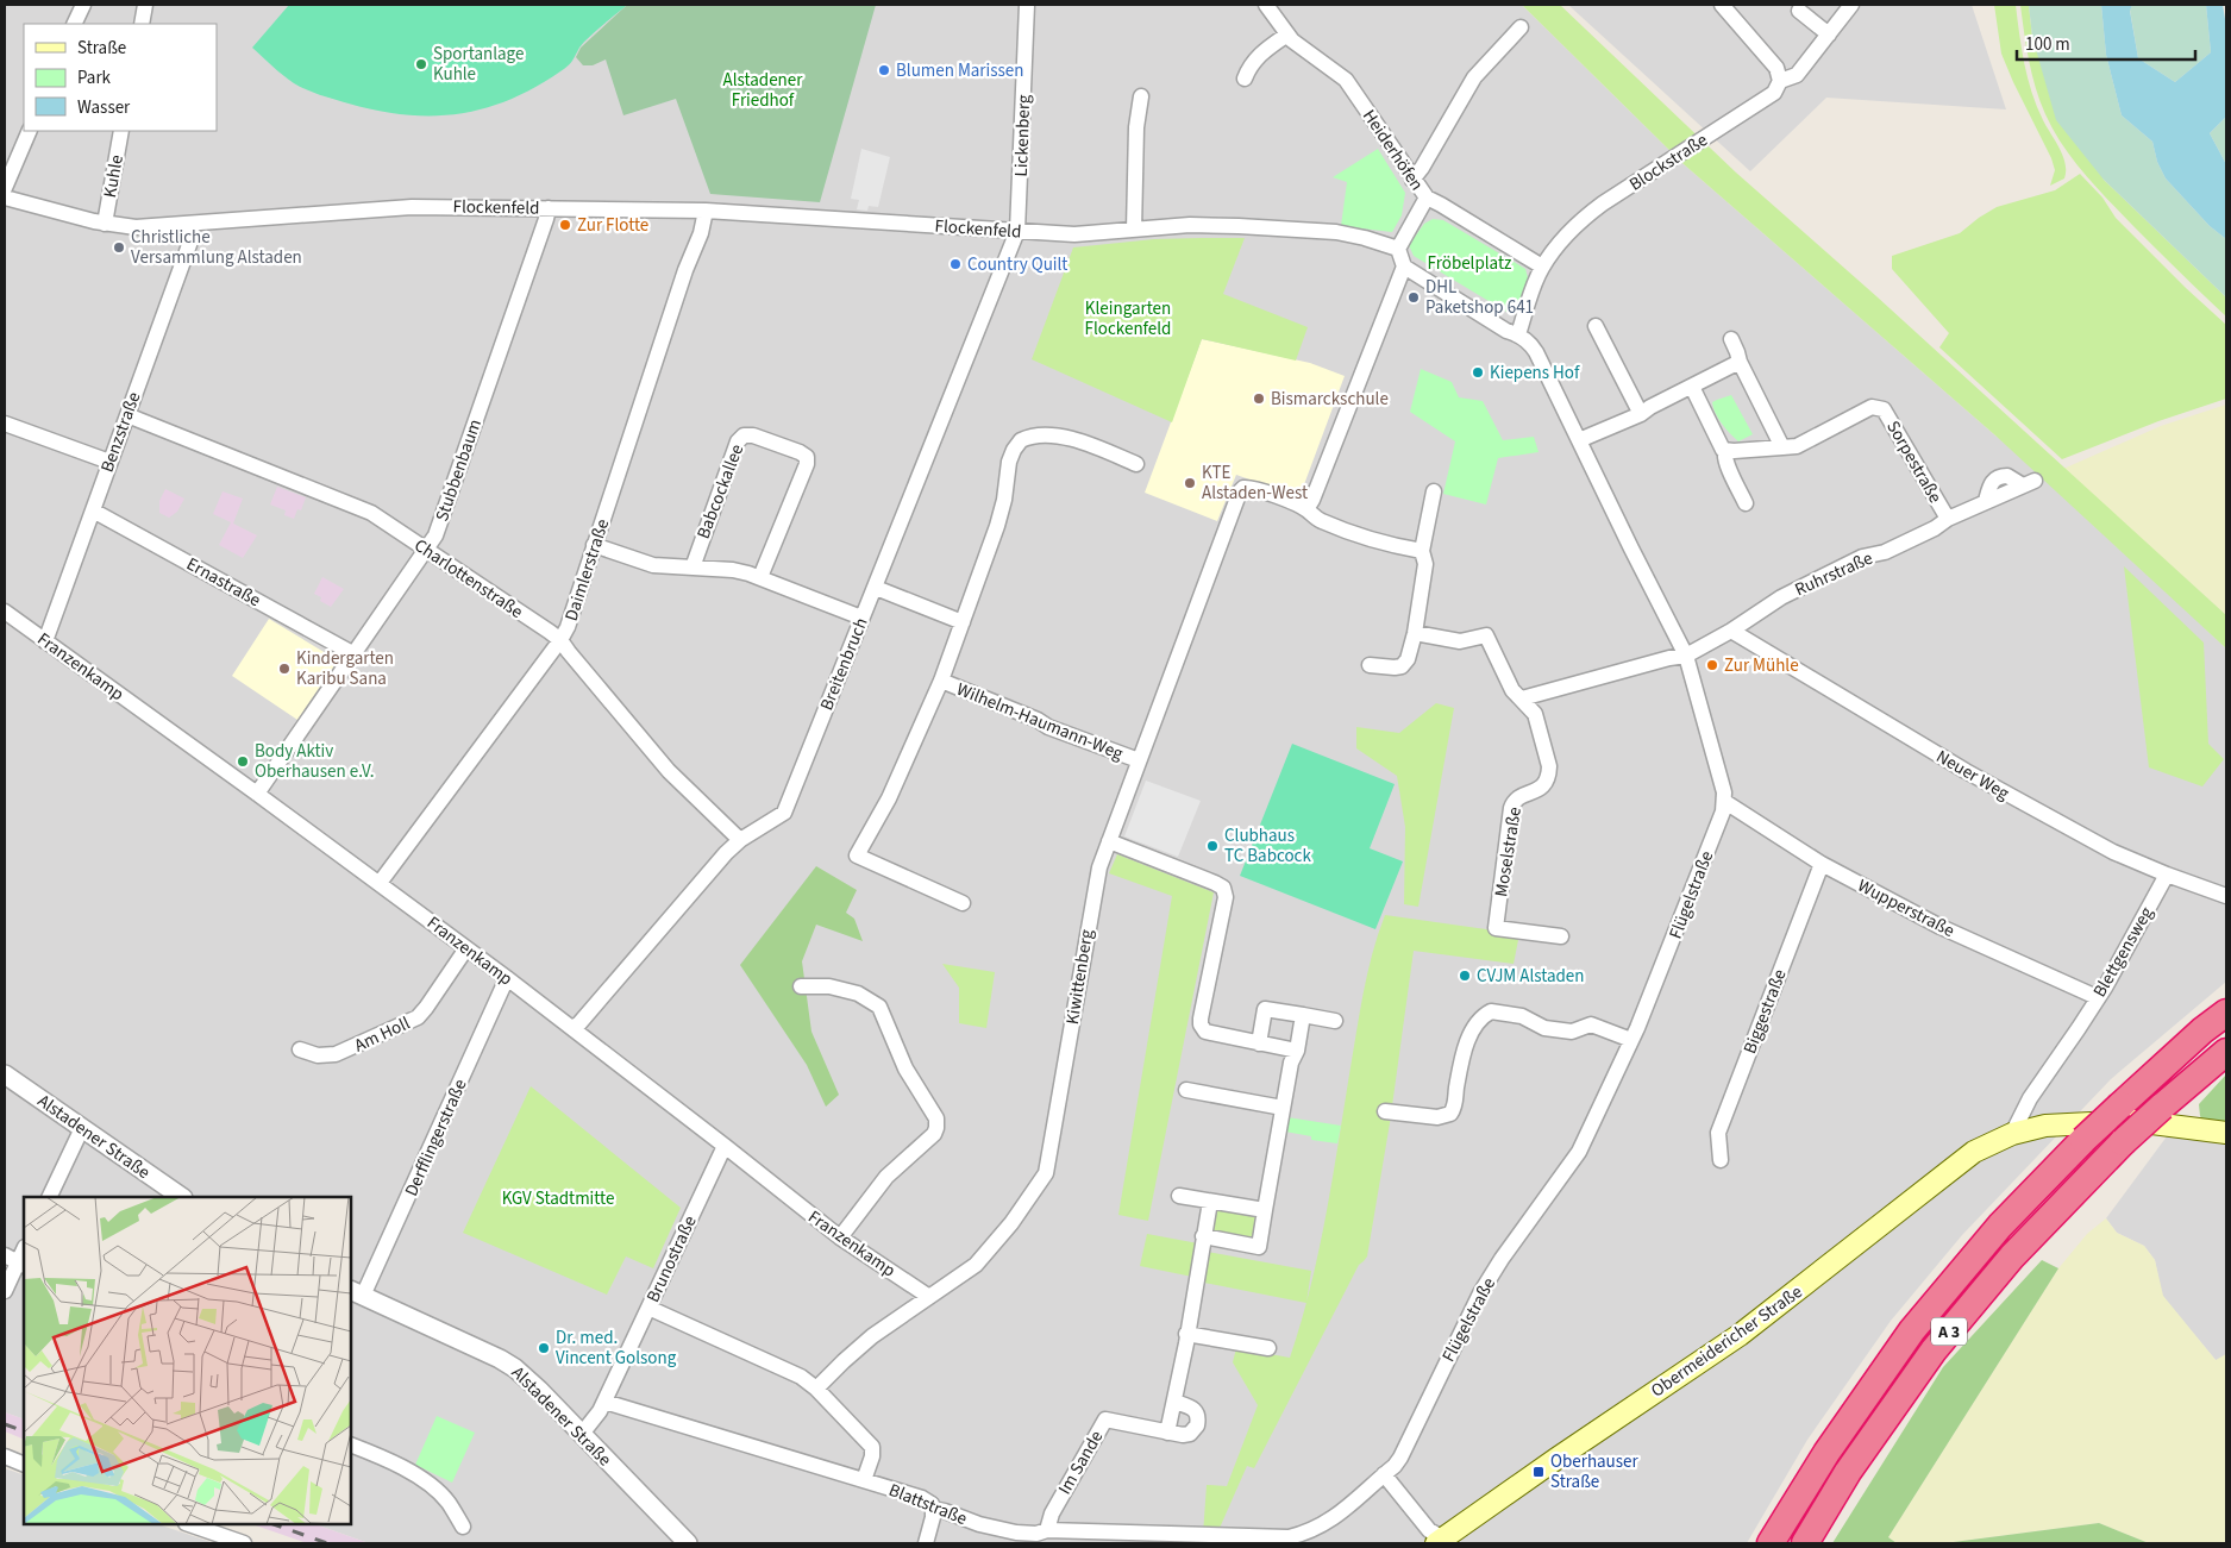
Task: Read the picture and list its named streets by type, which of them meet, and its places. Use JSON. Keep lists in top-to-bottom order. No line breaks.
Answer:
{"streets":{"highway":["A 3"],"main road":["Obermeidericher Straße"],"street":["Lickenberg","Heiderhöfen","Blockstraße","Kuhle","Flockenfeld","Benzstraße","Sorpestraße","Stubbenbaum","Babcockallee","Daimlerstraße","Ruhrstraße","Charlottenstraße","Ernastraße","Breitenbruch","Franzenkamp","Wilhelm-Haumann-Weg","Neuer Weg","Moselstraße","Flügelstraße","Wupperstraße","Blettgensweg","Kiwittenberg","Biggestraße","Am Holl","Alstadener Straße","Derfflingerstraße","Brunostraße","Im Sande","Blattstraße"]},"crossings":[["Lickenberg","Flockenfeld"],["Lickenberg","Breitenbruch"],["Heiderhöfen","Blockstraße"],["Kuhle","Flockenfeld"],["Flockenfeld","Benzstraße"],["Flockenfeld","Stubbenbaum"],["Flockenfeld","Daimlerstraße"],["Flockenfeld","Breitenbruch"],["Benzstraße","Charlottenstraße"],["Benzstraße","Ernastraße"],["Benzstraße","Franzenkamp"],["Sorpestraße","Ruhrstraße"],["Stubbenbaum","Charlottenstraße"],["Stubbenbaum","Ernastraße"],["Stubbenbaum","Franzenkamp"],["Daimlerstraße","Charlottenstraße"],["Daimlerstraße","Franzenkamp"],["Ruhrstraße","Neuer Weg"],["Charlottenstraße","Breitenbruch"],["Breitenbruch","Franzenkamp"],["Franzenkamp","Kiwittenberg"],["Franzenkamp","Am Holl"],["Franzenkamp","Derfflingerstraße"],["Franzenkamp","Brunostraße"],["Wilhelm-Haumann-Weg","Kiwittenberg"],["Neuer Weg","Blettgensweg"],["Flügelstraße","Wupperstraße"],["Flügelstraße","Blattstraße"],["Wupperstraße","Blettgensweg"],["Wupperstraße","Biggestraße"],["Blettgensweg","Obermeidericher Straße"],["Alstadener Straße","Derfflingerstraße"],["Alstadener Straße","Brunostraße"],["Brunostraße","Blattstraße"],["Im Sande","Blattstraße"]],"parks":["Alstadener Friedhof","Fröbelplatz","Kleingarten Flockenfeld","KGV Stadtmitte"],"places":{"other":["Sportanlage Kuhle","Blumen Marissen","Zur Flotte","Christliche Versammlung Alstaden","Country Quilt","DHL Paketshop 641","Kiepens Hof","Bismarckschule","KTE Alstaden-West","Zur Mühle","Kindergarten Karibu Sana","Body Aktiv Oberhausen e.V.","Clubhaus TC Babcock","CVJM Alstaden","Dr. med. Vincent Golsong"],"transit":["Oberhauser Straße"]},"legend":["Straße","Park","Wasser"],"scale_bar":"100 m"}
